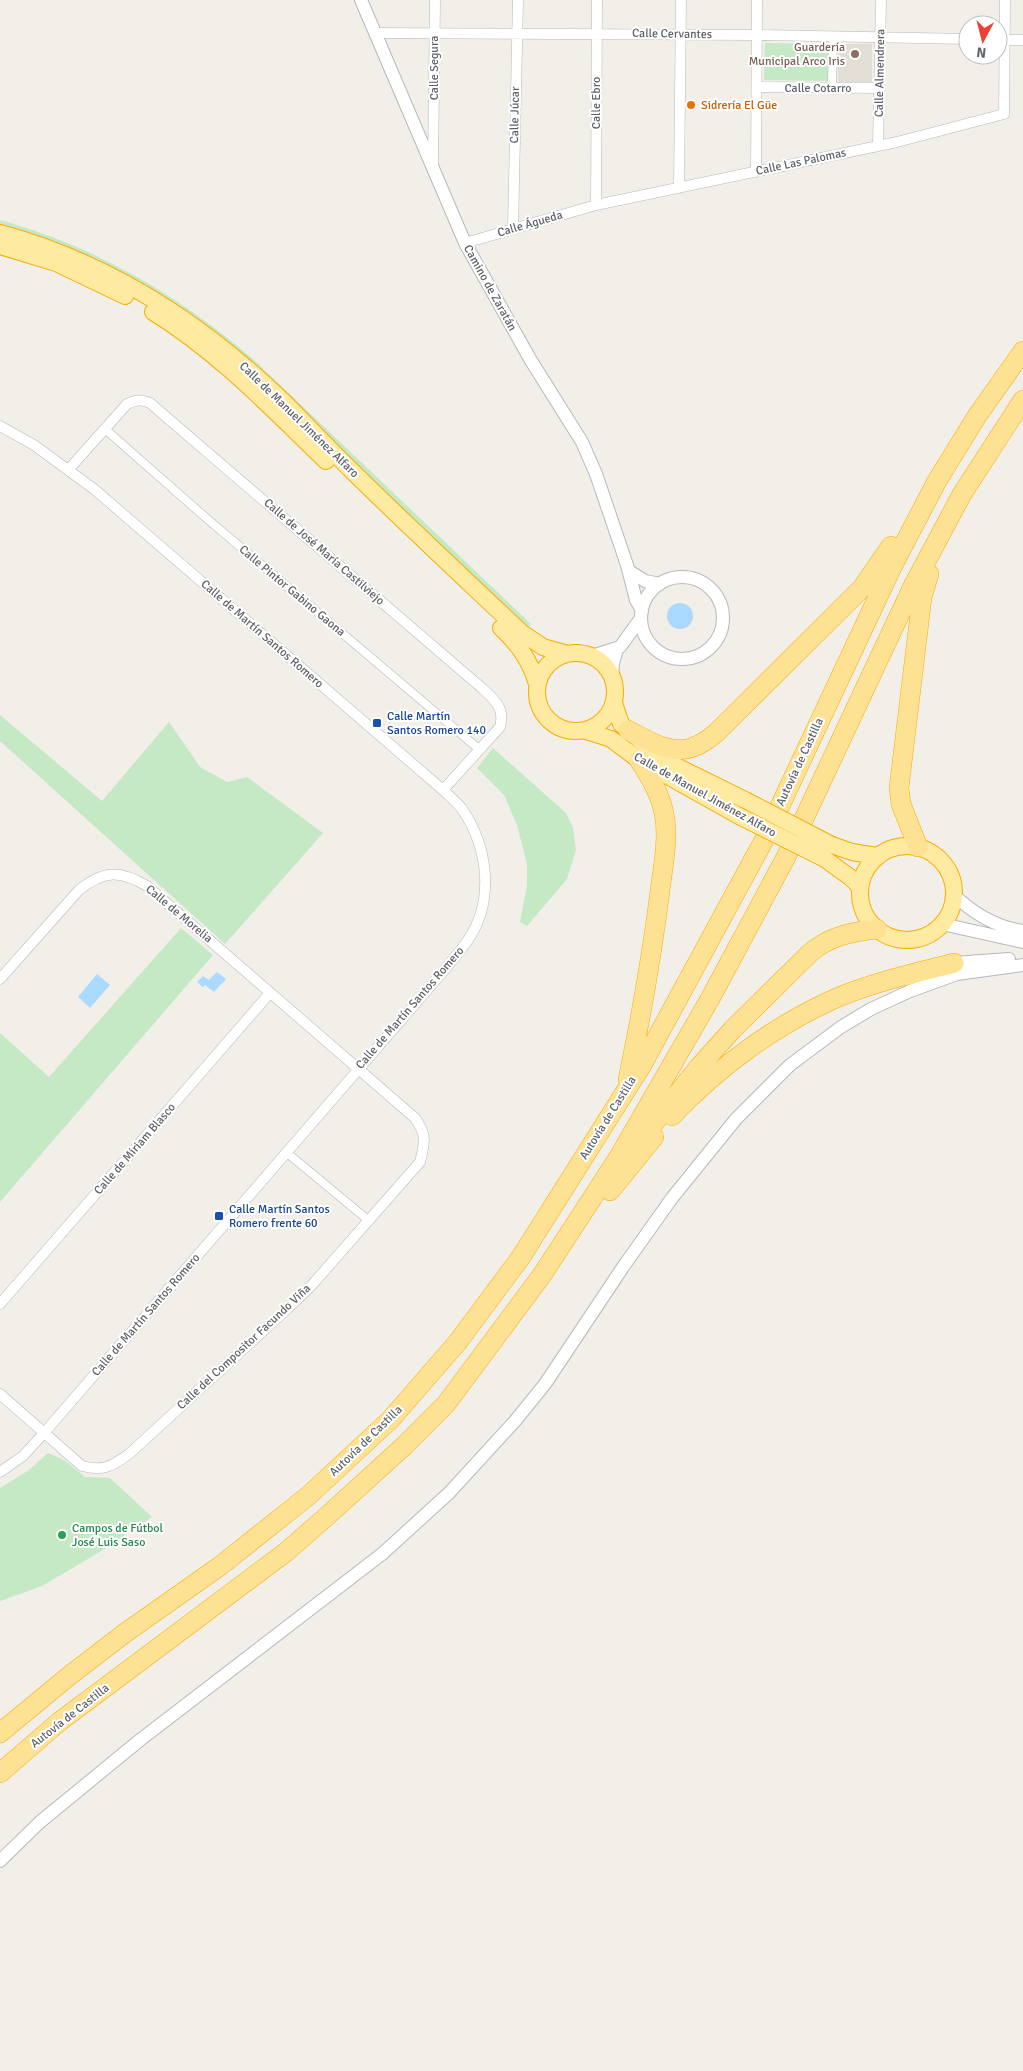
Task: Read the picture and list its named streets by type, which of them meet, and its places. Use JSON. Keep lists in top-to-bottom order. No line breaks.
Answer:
{"streets":{"highway":["Calle de Manuel Jiménez Alfaro","Autovía de Castilla"],"street":["Calle Cervantes","Calle Segura","Calle Almendrera","Calle Cotarro","Calle Ebro","Calle Júcar","Calle Las Palomas","Calle Águeda","Camino de Zaratán","Calle de José María Castilviejo","Calle Pintor Gabino Gaona","Calle de Martín Santos Romero","Calle de Morelia","Calle de Miriam Blasco","Calle del Compositor Facundo Viña"]},"crossings":[["Calle Cervantes","Calle Segura"],["Calle Cervantes","Calle Almendrera"],["Calle Cervantes","Calle Ebro"],["Calle Cervantes","Calle Júcar"],["Calle Cervantes","Camino de Zaratán"],["Calle Segura","Camino de Zaratán"],["Calle Almendrera","Calle Cotarro"],["Calle Almendrera","Calle Las Palomas"],["Calle Ebro","Calle Las Palomas"],["Calle Ebro","Calle Águeda"],["Calle Júcar","Calle Águeda"],["Calle Las Palomas","Calle Águeda"],["Calle Águeda","Camino de Zaratán"],["Calle de José María Castilviejo","Calle Pintor Gabino Gaona"],["Calle de José María Castilviejo","Calle de Martín Santos Romero"],["Calle de Martín Santos Romero","Calle de Morelia"],["Calle de Martín Santos Romero","Calle del Compositor Facundo Viña"],["Calle de Morelia","Calle de Miriam Blasco"],["Calle de Morelia","Calle del Compositor Facundo Viña"]],"places":{"other":["Guardería Municipal Arco Iris","Sidrería El Güe","Campos de Fútbol José Luis Saso"],"transit":["Calle Martín Santos Romero 140","Calle Martín Santos Romero frente 60"]},"north":"bottom"}
